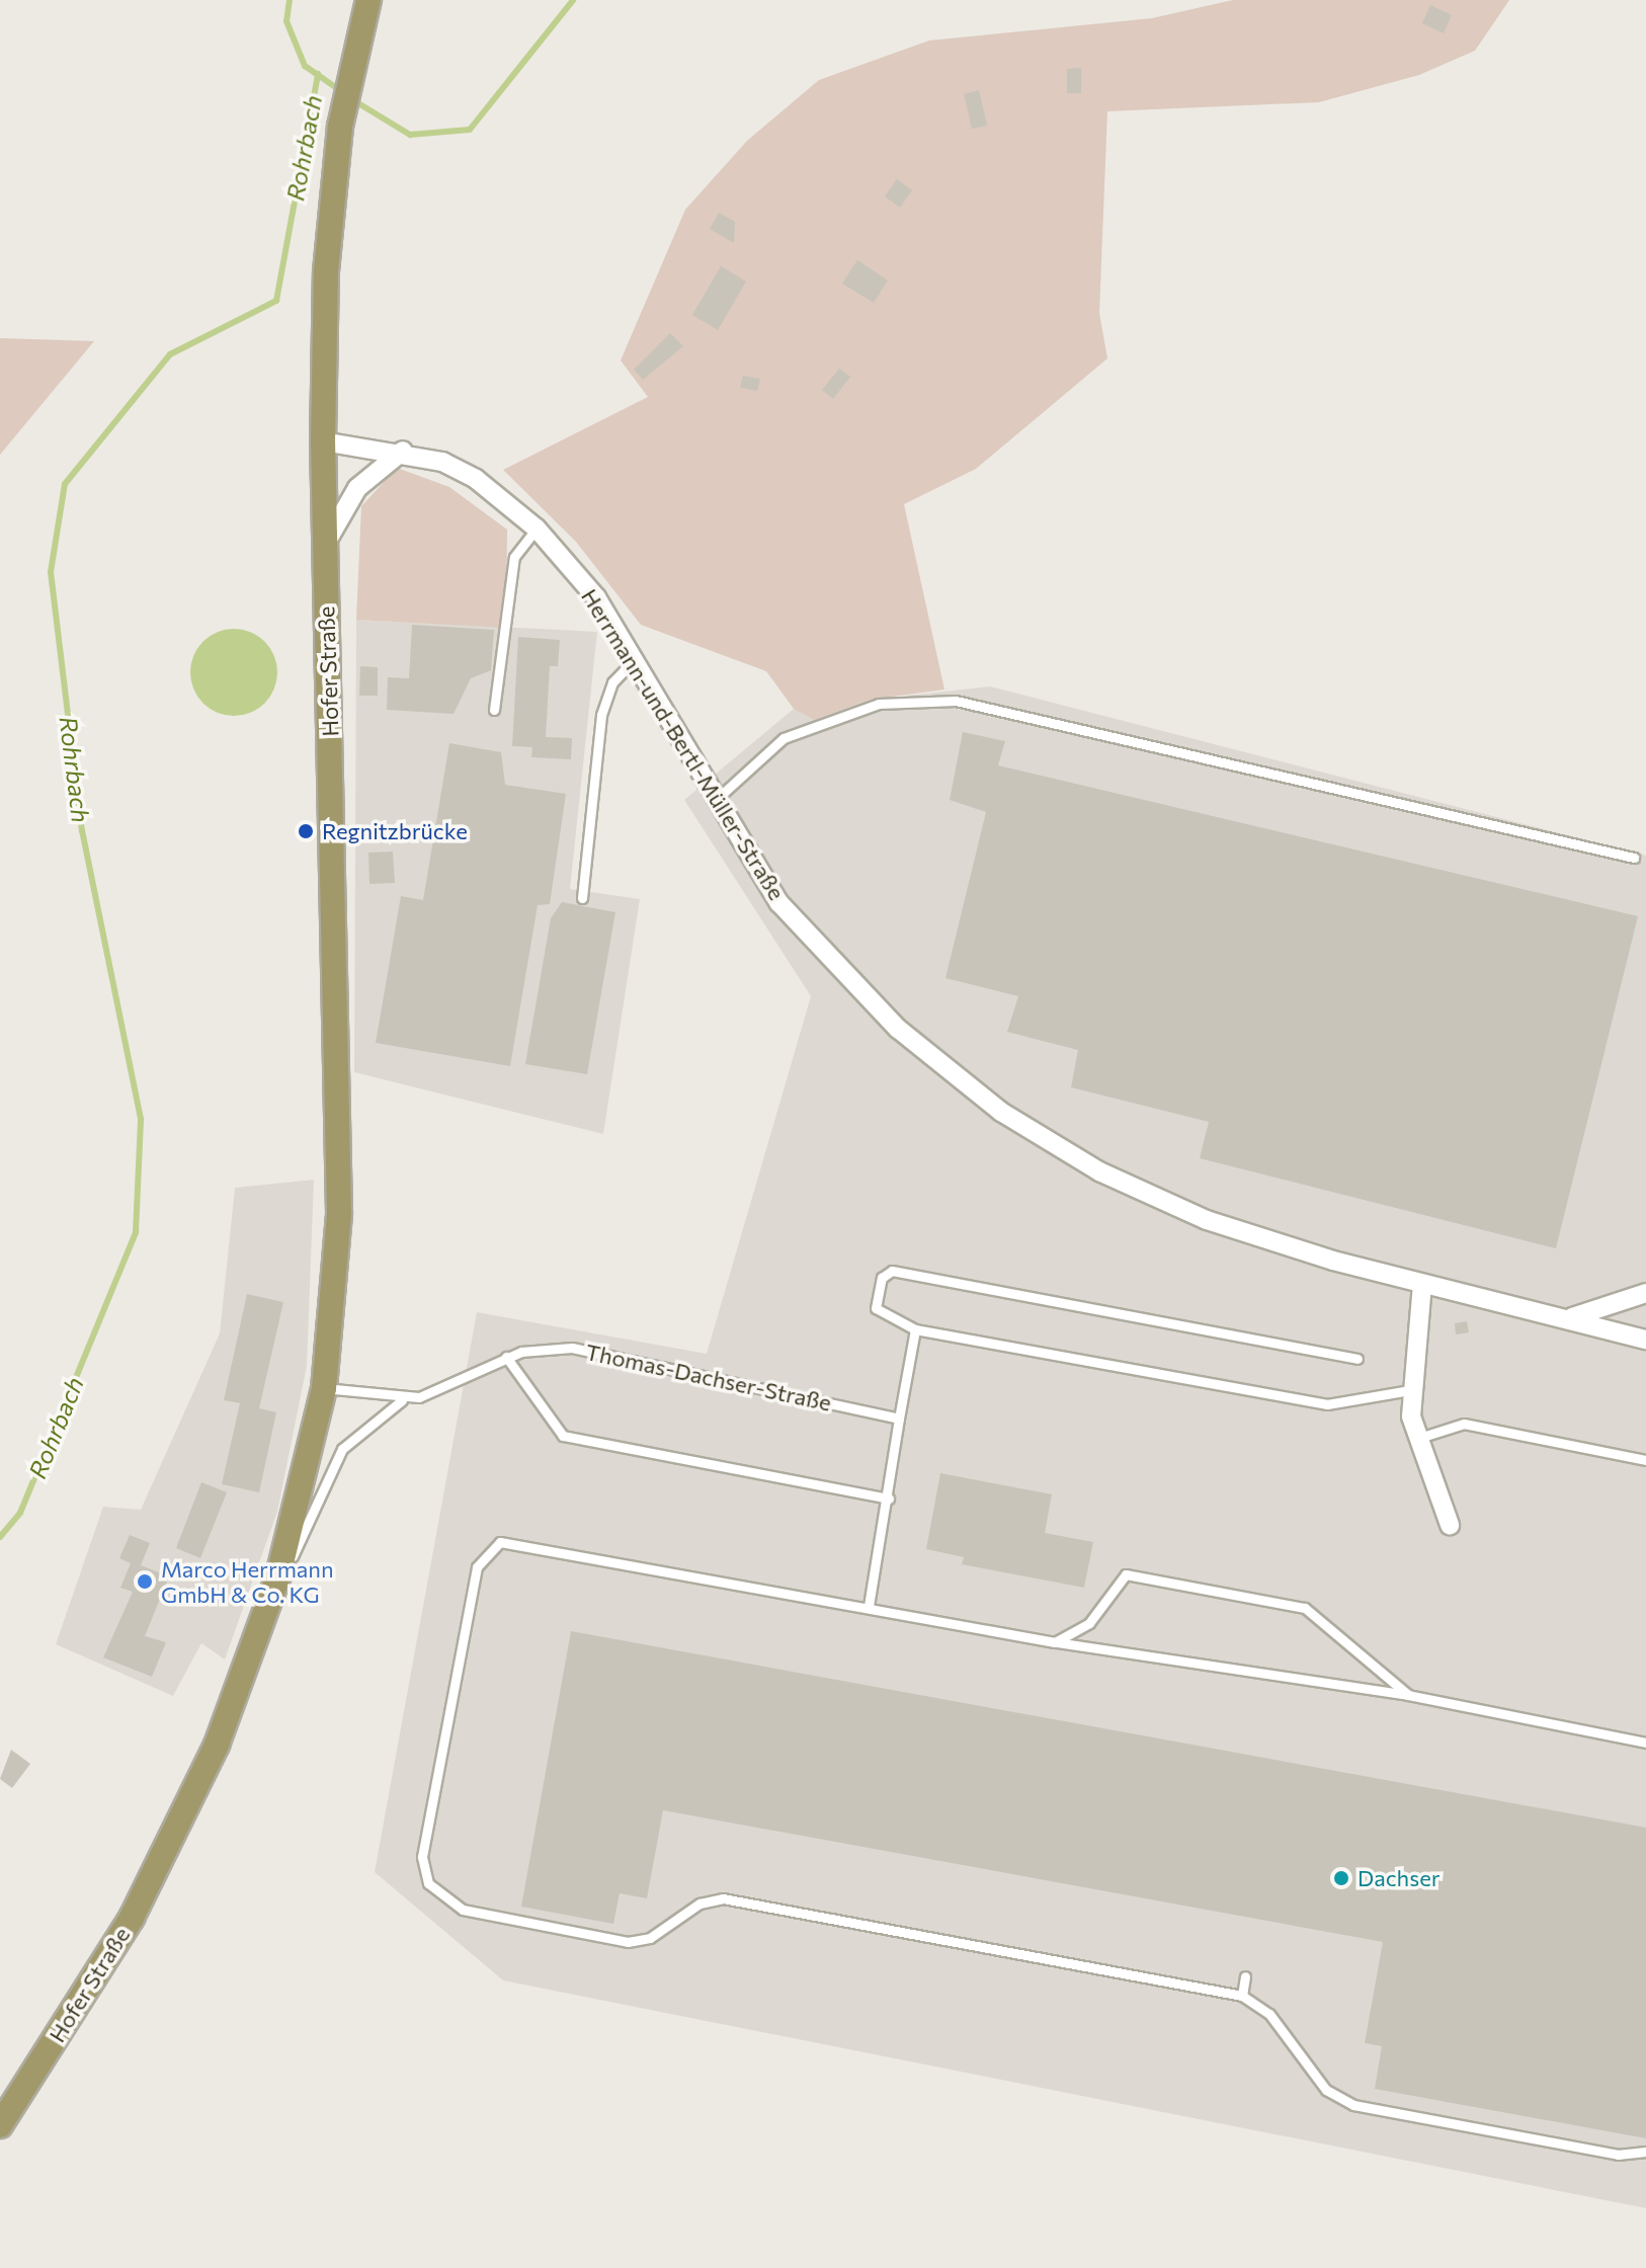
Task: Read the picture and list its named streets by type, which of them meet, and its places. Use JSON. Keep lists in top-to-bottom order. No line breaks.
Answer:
{"streets":{"main road":["Hofer Straße"],"street":["Herrmann-und-Bertl-Müller-Straße"],"lane":["Thomas-Dachser-Straße"]},"crossings":[["Hofer Straße","Herrmann-und-Bertl-Müller-Straße"]],"water":["Rohrbach"],"places":["Regnitzbrücke","Marco Herrmann GmbH & Co. KG","Dachser"]}
